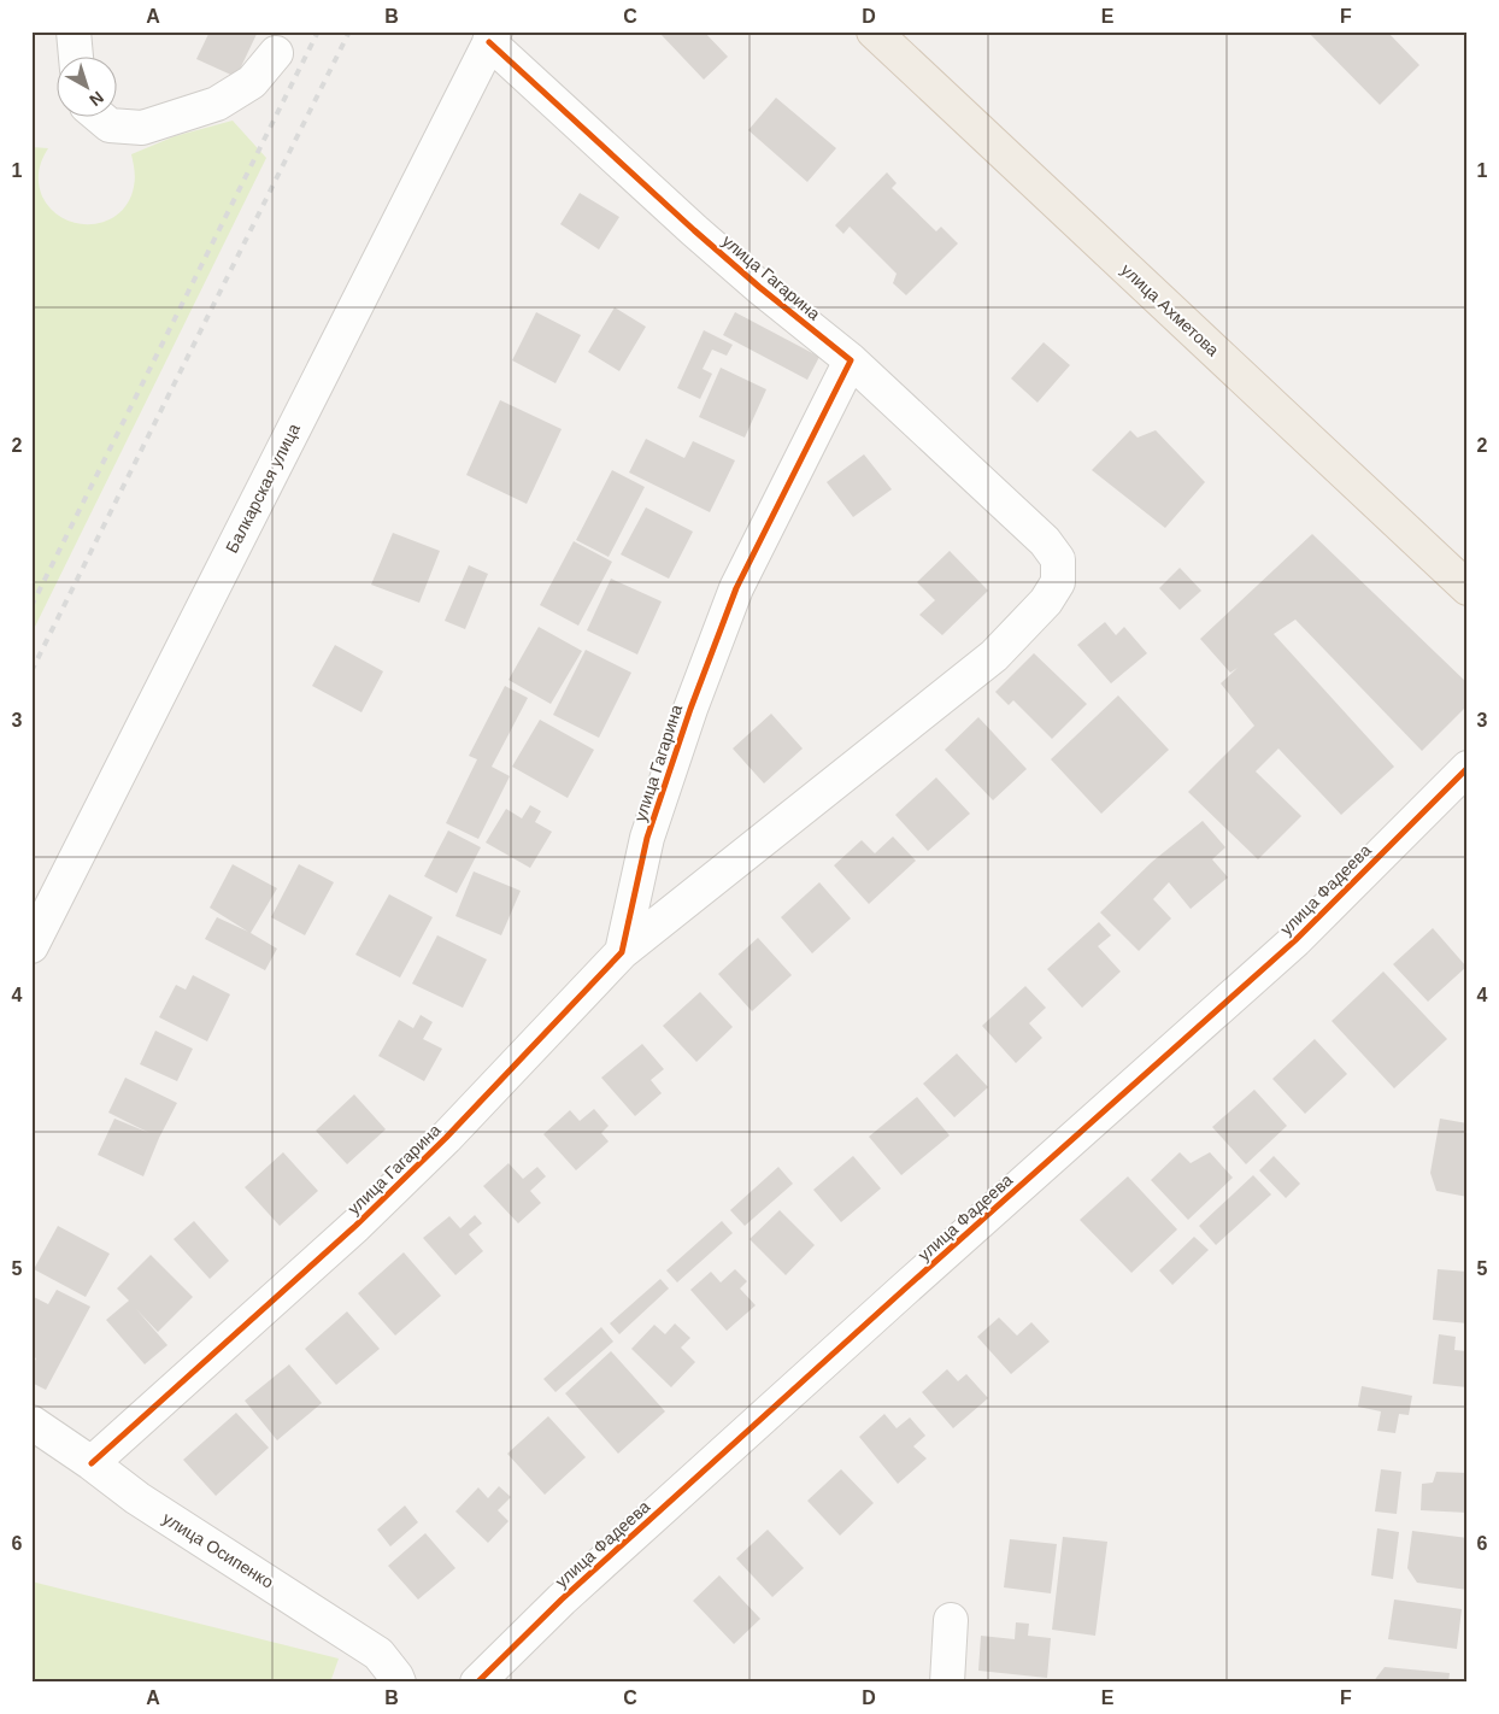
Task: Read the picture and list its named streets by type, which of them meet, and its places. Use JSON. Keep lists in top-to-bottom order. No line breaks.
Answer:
{"streets":{"main road":["улица Ахметова"],"street":["улица Гагарина","Балкарская улица","улица Фадеева","улица Осипенко"]},"crossings":[["улица Гагарина","Балкарская улица"],["улица Гагарина","улица Осипенко"]],"north":"bottom right","grid":{"columns":["A","B","C","D","E","F"],"rows":["1","2","3","4","5","6"]}}
